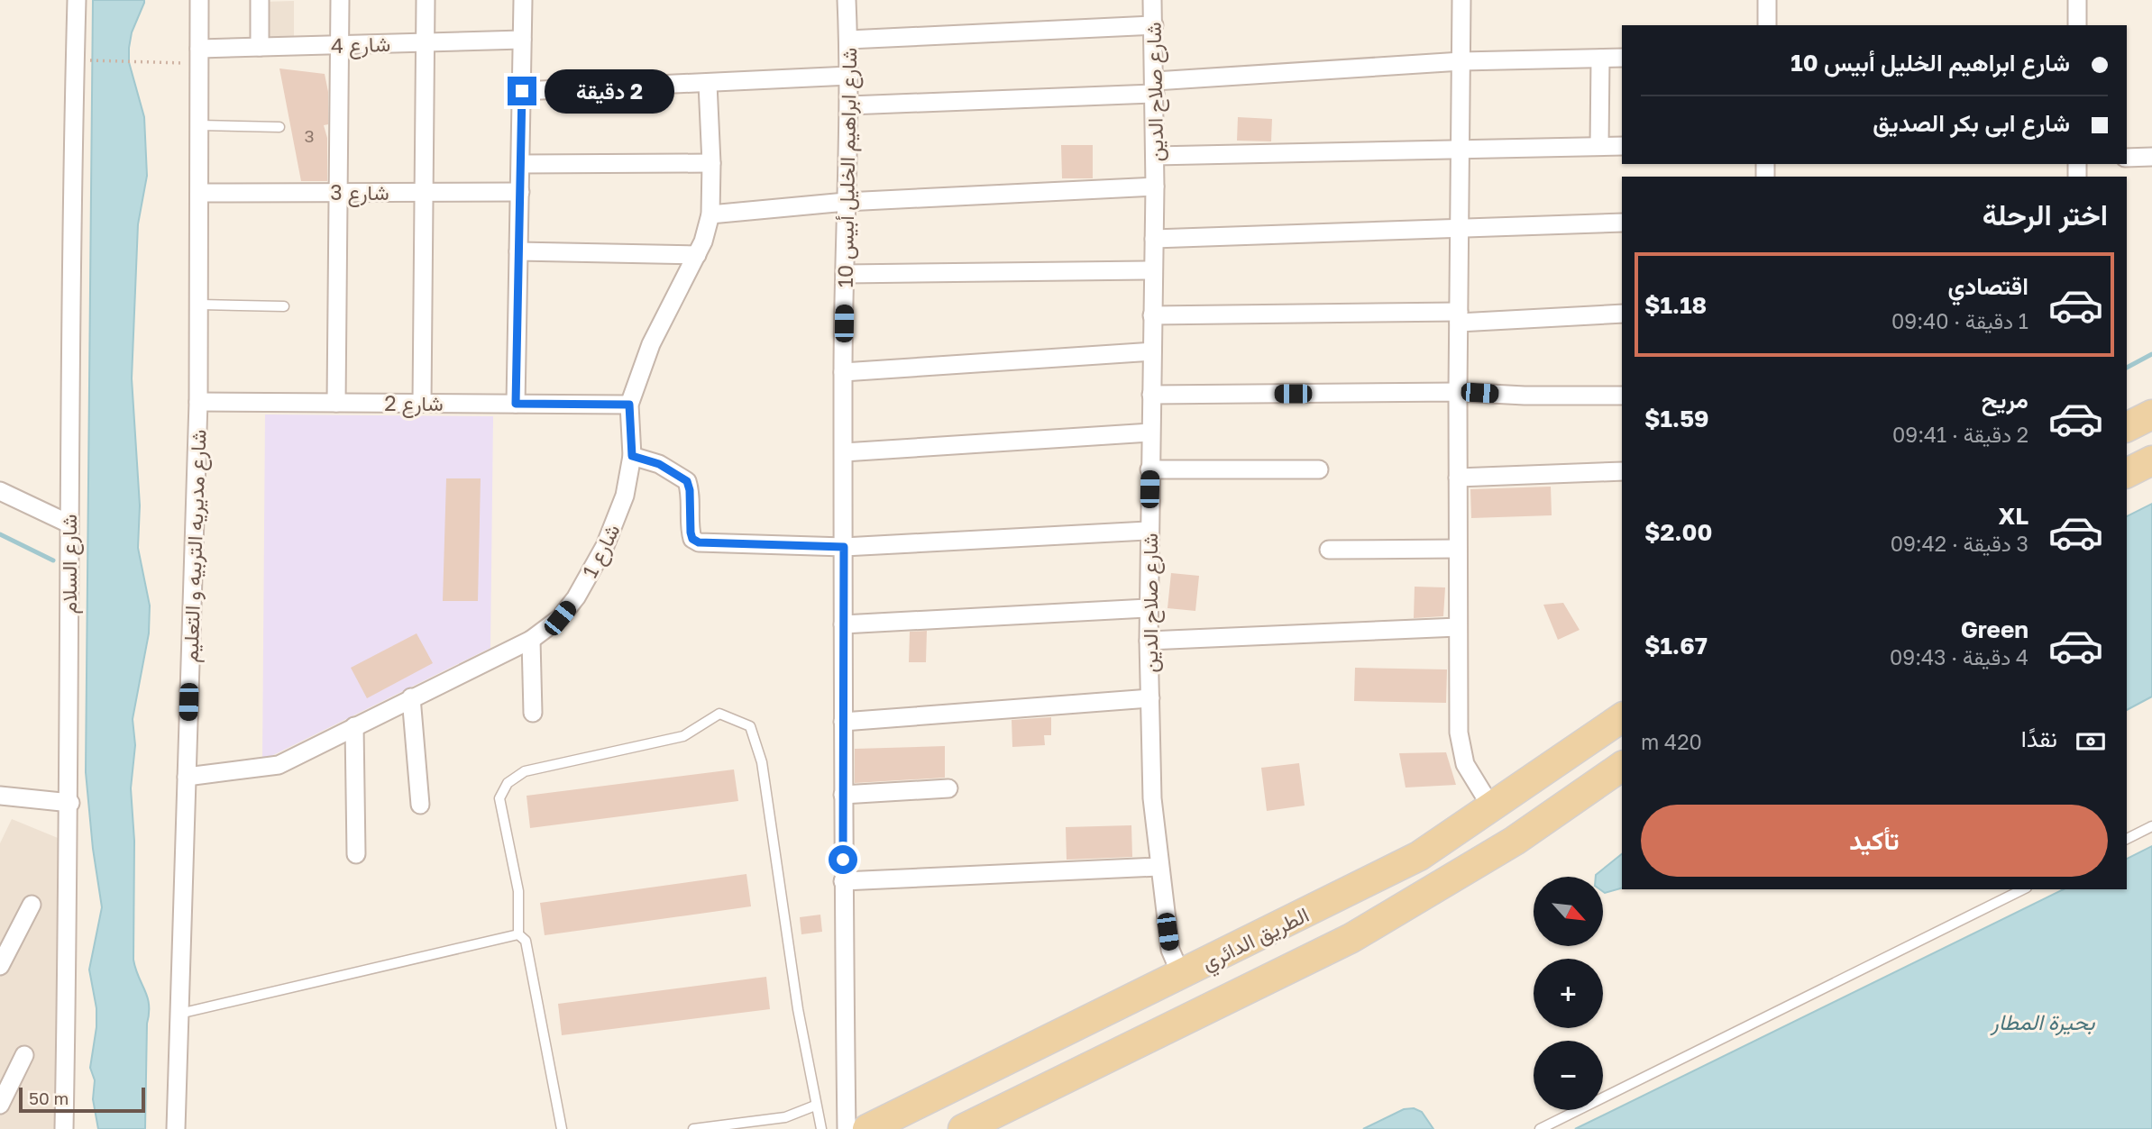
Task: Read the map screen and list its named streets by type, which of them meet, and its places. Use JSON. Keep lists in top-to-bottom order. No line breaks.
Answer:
{"streets":{"main road":["الطريق الدائري"],"street":["شارع 4","شارع صلاح الدين","شارع ابراهيم الخليل أبيس 10","شارع 3","شارع 2","شارع مديريه التربيه و التعليم","شارع 1","شارع السلام"]},"crossings":[["شارع 4","شارع مديريه التربيه و التعليم"],["شارع صلاح الدين","الطريق الدائري"],["شارع 3","شارع مديريه التربيه و التعليم"],["شارع 2","شارع مديريه التربيه و التعليم"],["شارع 2","شارع 1"],["شارع مديريه التربيه و التعليم","شارع 1"]],"water":["بحيرة المطار"],"house_numbers":["3"],"scale_bar":"50 m","north":"bottom right","page":{"banner":["شارع ابراهيم الخليل أبيس 10","شارع ابى بكر الصديق"],"bubble":"2 دقيقة","heading":"اختر الرحلة","list":[{"name":"اقتصادي","note":"1 دقيقة · 09:40","value":"$1.18"},{"name":"مريح","note":"2 دقيقة · 09:41","value":"$1.59"},{"name":"XL","note":"3 دقيقة · 09:42","value":"$2.00"},{"name":"Green","note":"4 دقيقة · 09:43","value":"$1.67"}],"pay":["نقدًا","420 m"],"buttons":"تأكيد","map_buttons":["+","−"],"scale":"50 m"}}
